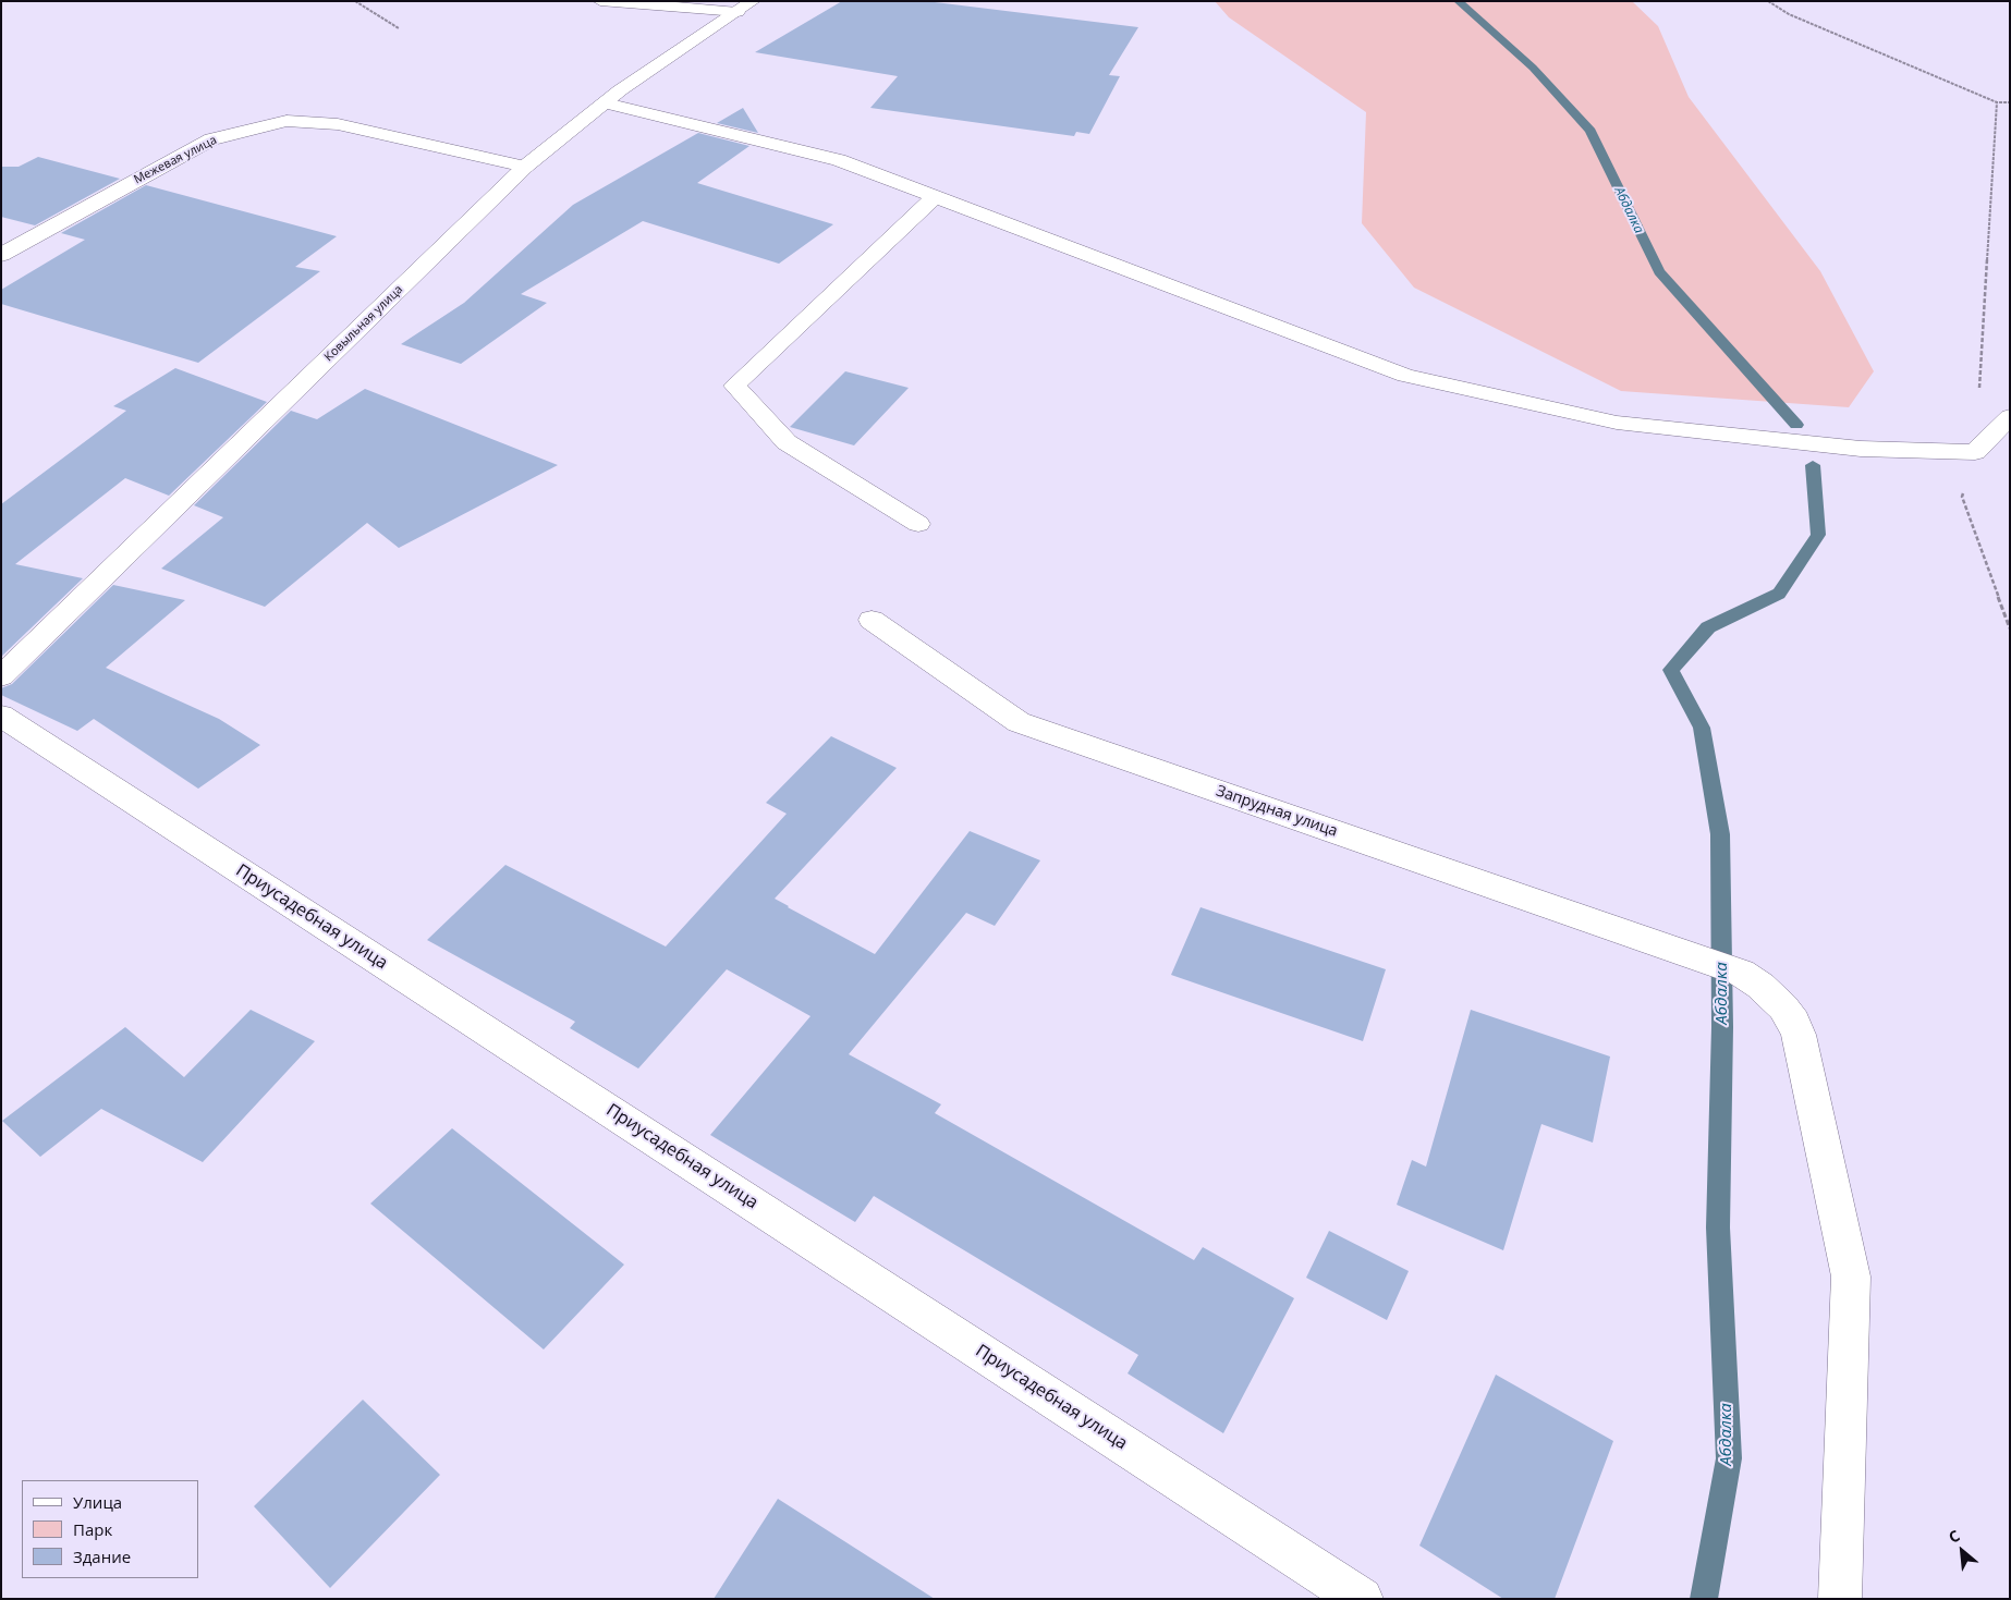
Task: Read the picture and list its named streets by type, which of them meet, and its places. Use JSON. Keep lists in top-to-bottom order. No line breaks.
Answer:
{"streets":{"street":["Межевая улица","Ковыльная улица","Запрудная улица","Приусадебная улица"]},"crossings":[["Межевая улица","Ковыльная улица"]],"water":["Абдалка"],"legend":["Улица","Парк","Здание"],"north":"top left"}
